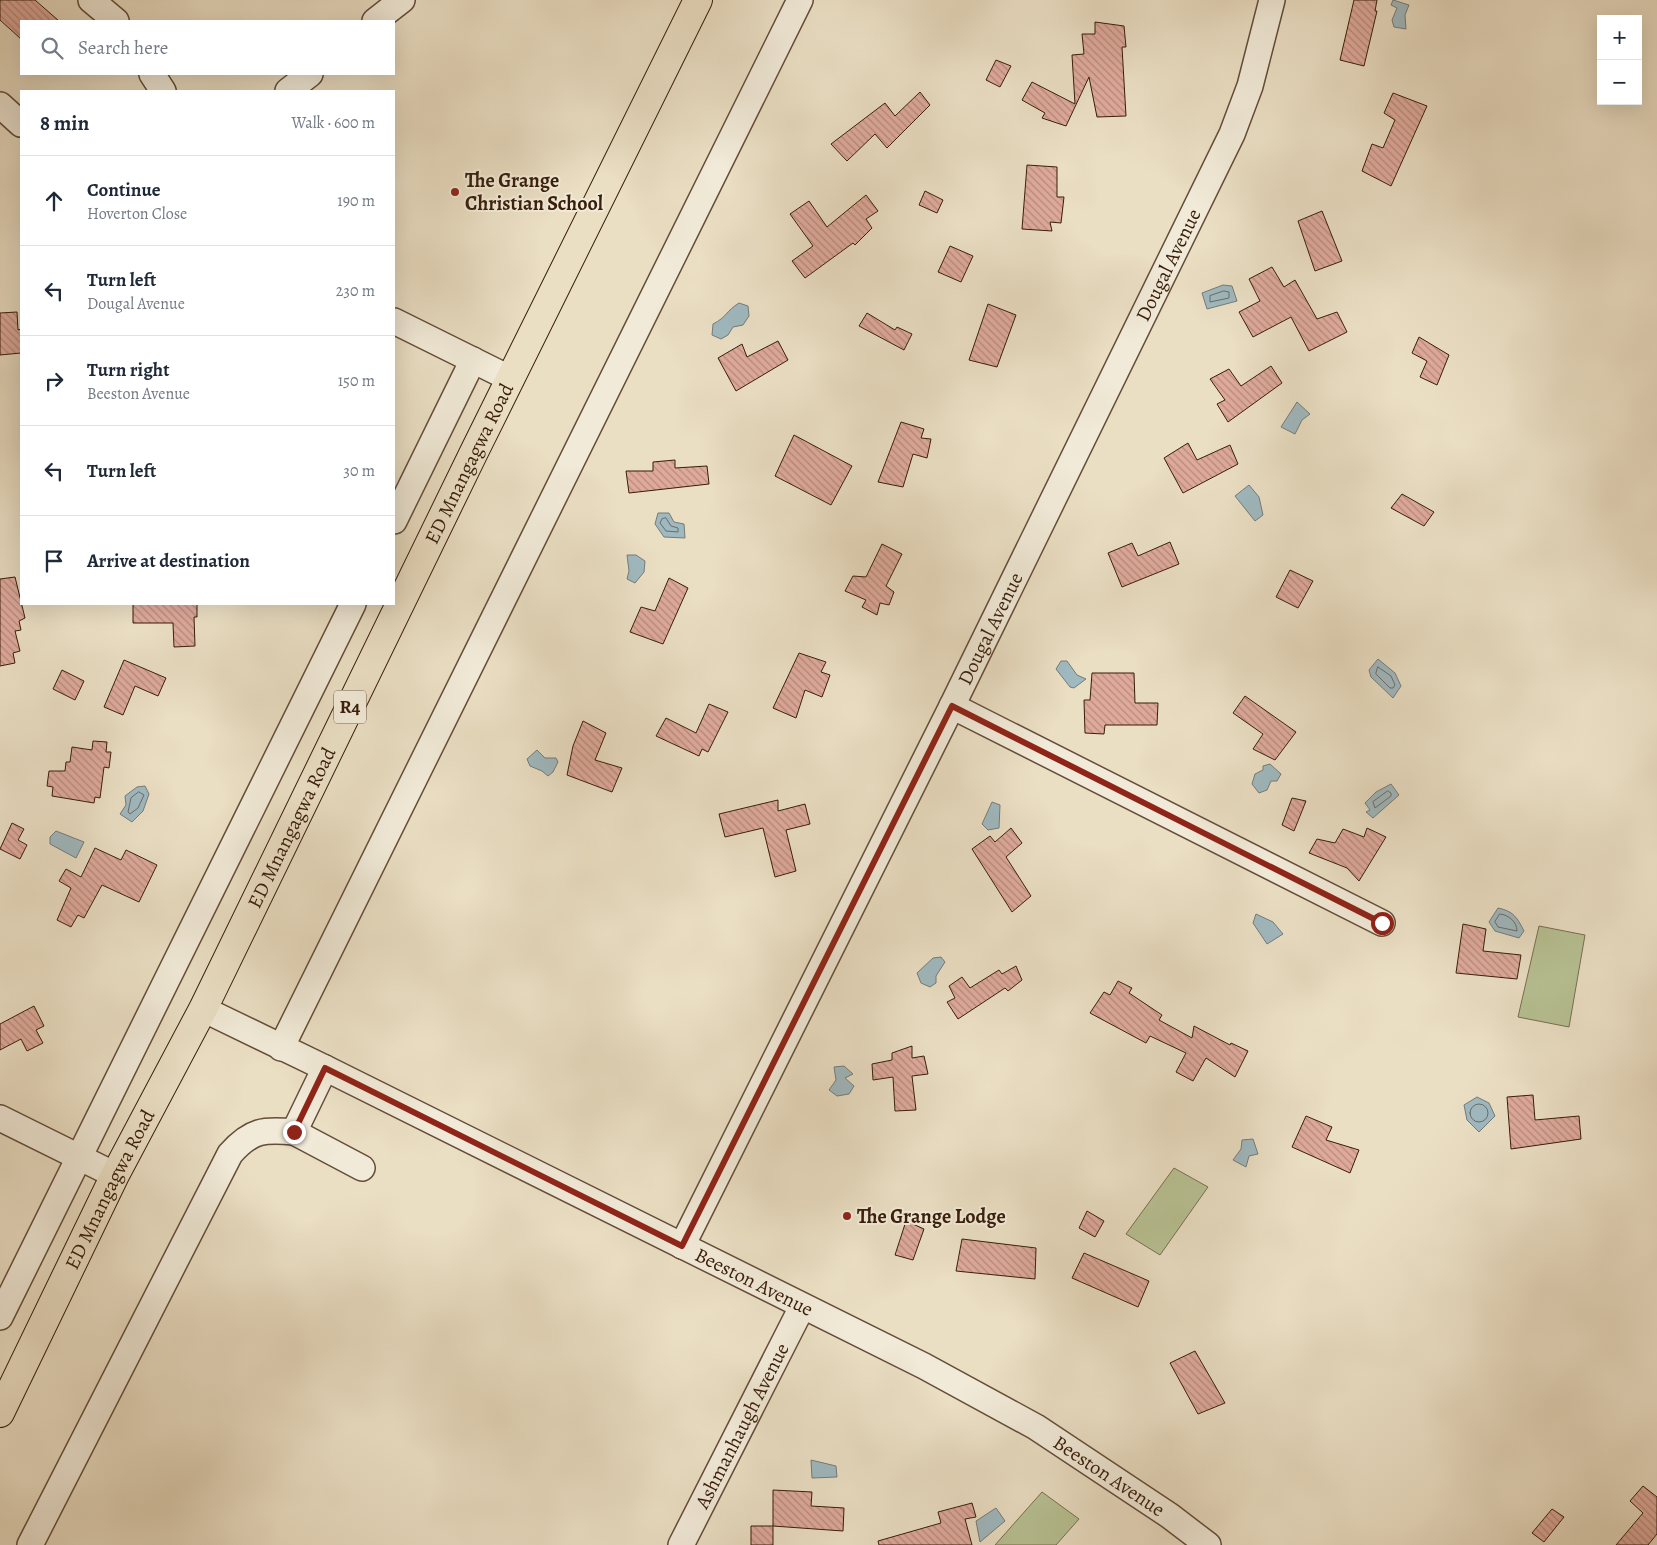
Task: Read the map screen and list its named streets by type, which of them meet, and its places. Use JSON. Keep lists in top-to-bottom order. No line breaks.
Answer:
{"streets":{"highway":["ED Mnangagwa Road","R4"],"street":["Dougal Avenue","Beeston Avenue","Ashmanhaugh Avenue"]},"crossings":[["Dougal Avenue","Beeston Avenue"],["ED Mnangagwa Road","Beeston Avenue"],["Beeston Avenue","Ashmanhaugh Avenue"]],"places":["The Grange Christian School","The Grange Lodge"],"page":{"map_buttons":["+","−"],"search":"Search here","heading":["8 min","Walk · 600 m"],"list":[["Continue","Hoverton Close","190 m"],["Turn left","Dougal Avenue","230 m"],["Turn right","Beeston Avenue","150 m"],["Turn left","30 m"],"Arrive at destination"]}}
